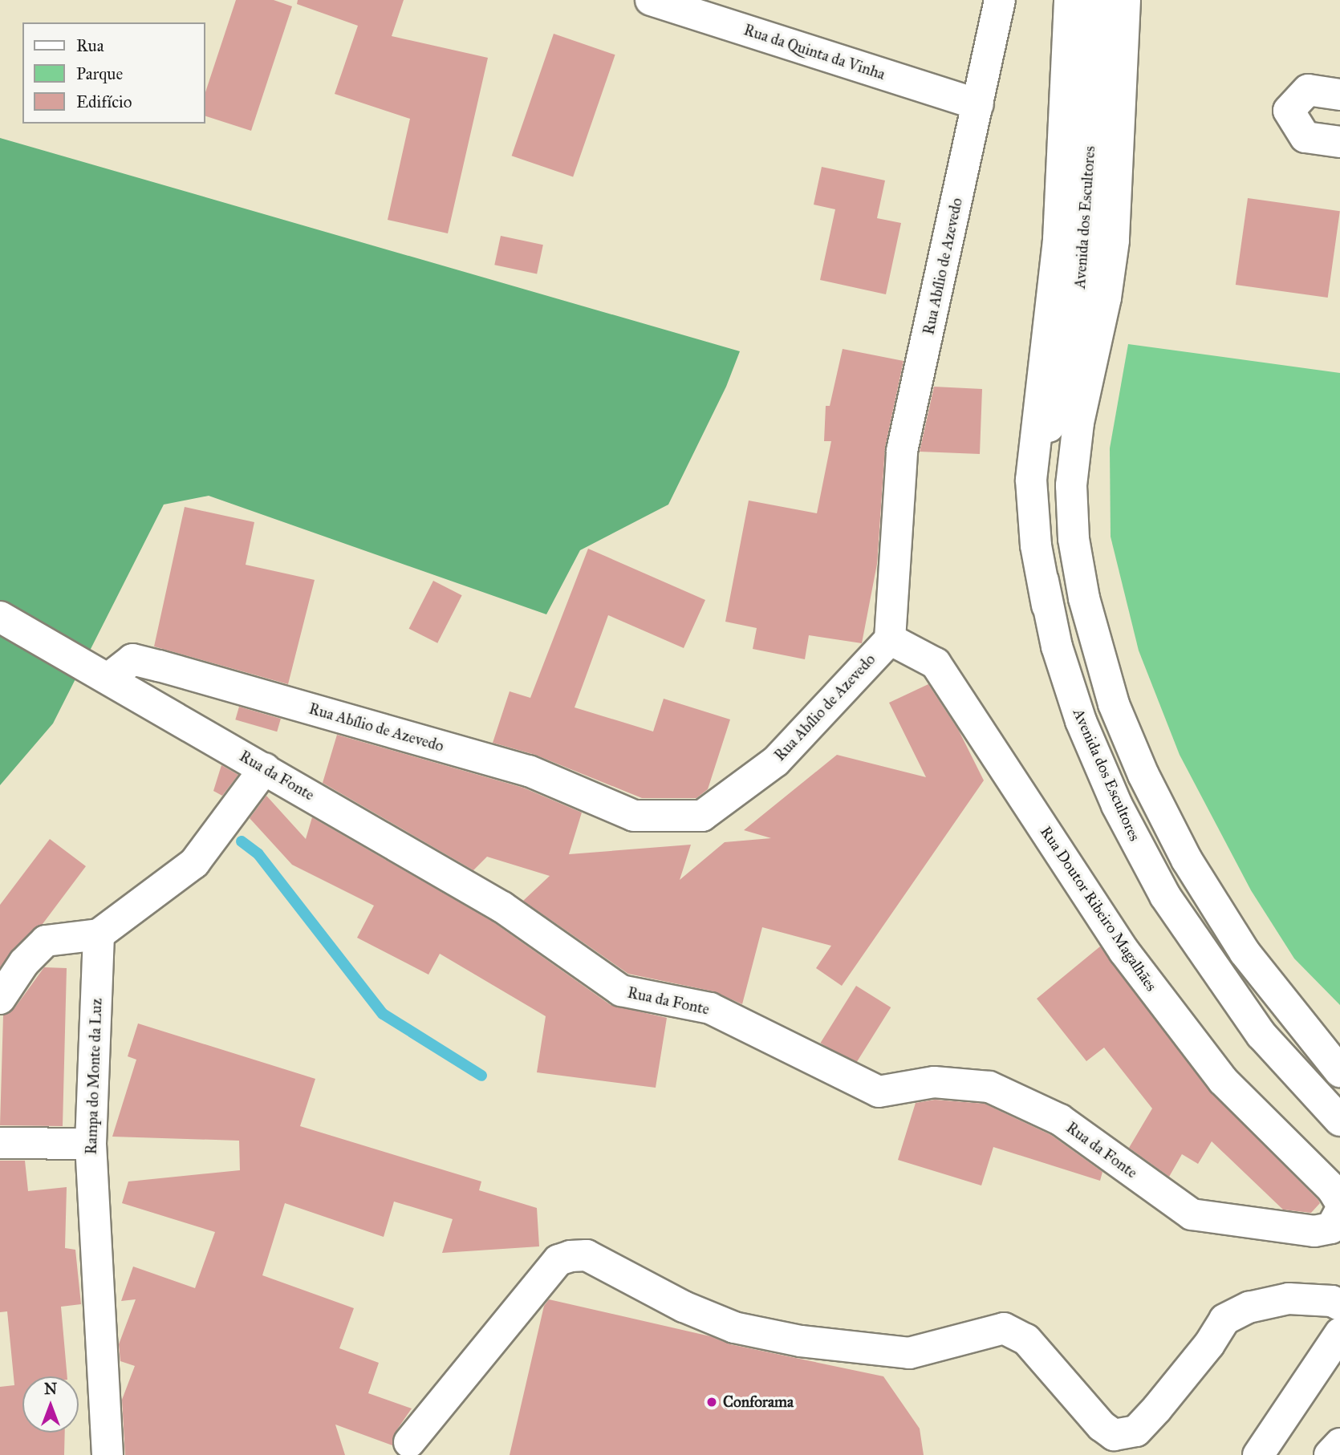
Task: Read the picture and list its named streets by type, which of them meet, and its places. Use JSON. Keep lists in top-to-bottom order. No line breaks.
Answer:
{"streets":{"main road":["Rua da Quinta da Vinha","Avenida dos Escultores","Rua Abílio de Azevedo","Rua da Fonte","Rua Doutor Ribeiro Magalhães","Rampa do Monte da Luz"]},"crossings":[["Rua da Quinta da Vinha","Rua Abílio de Azevedo"],["Rua Abílio de Azevedo","Rua da Fonte"],["Rua Abílio de Azevedo","Rua Doutor Ribeiro Magalhães"]],"places":["Conforama"],"legend":["Rua","Parque","Edifício"],"north":"top"}
